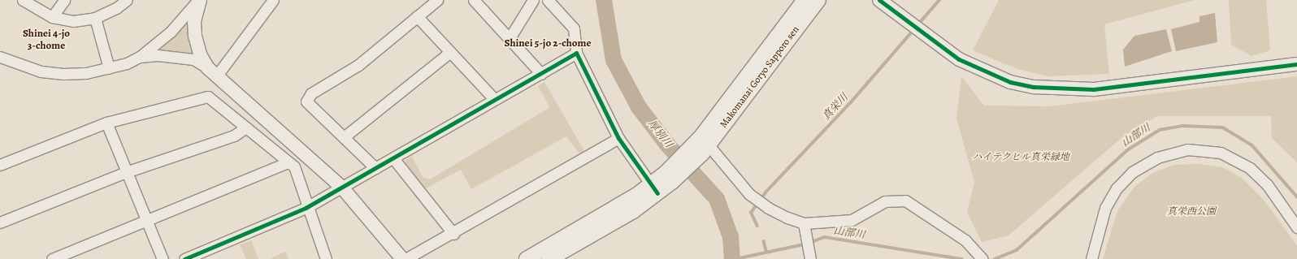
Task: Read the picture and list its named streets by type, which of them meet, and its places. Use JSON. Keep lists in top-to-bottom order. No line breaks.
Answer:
{"streets":{"main road":["Makomanai Goryo Sapporo sen"]},"districts":["Shinei 4-jo 3-chome","Shinei 5-jo 2-chome"],"water":["真栄川","厚別川","山部川"],"parks":["ハイテクヒル真栄緑地","真栄西公園"]}
